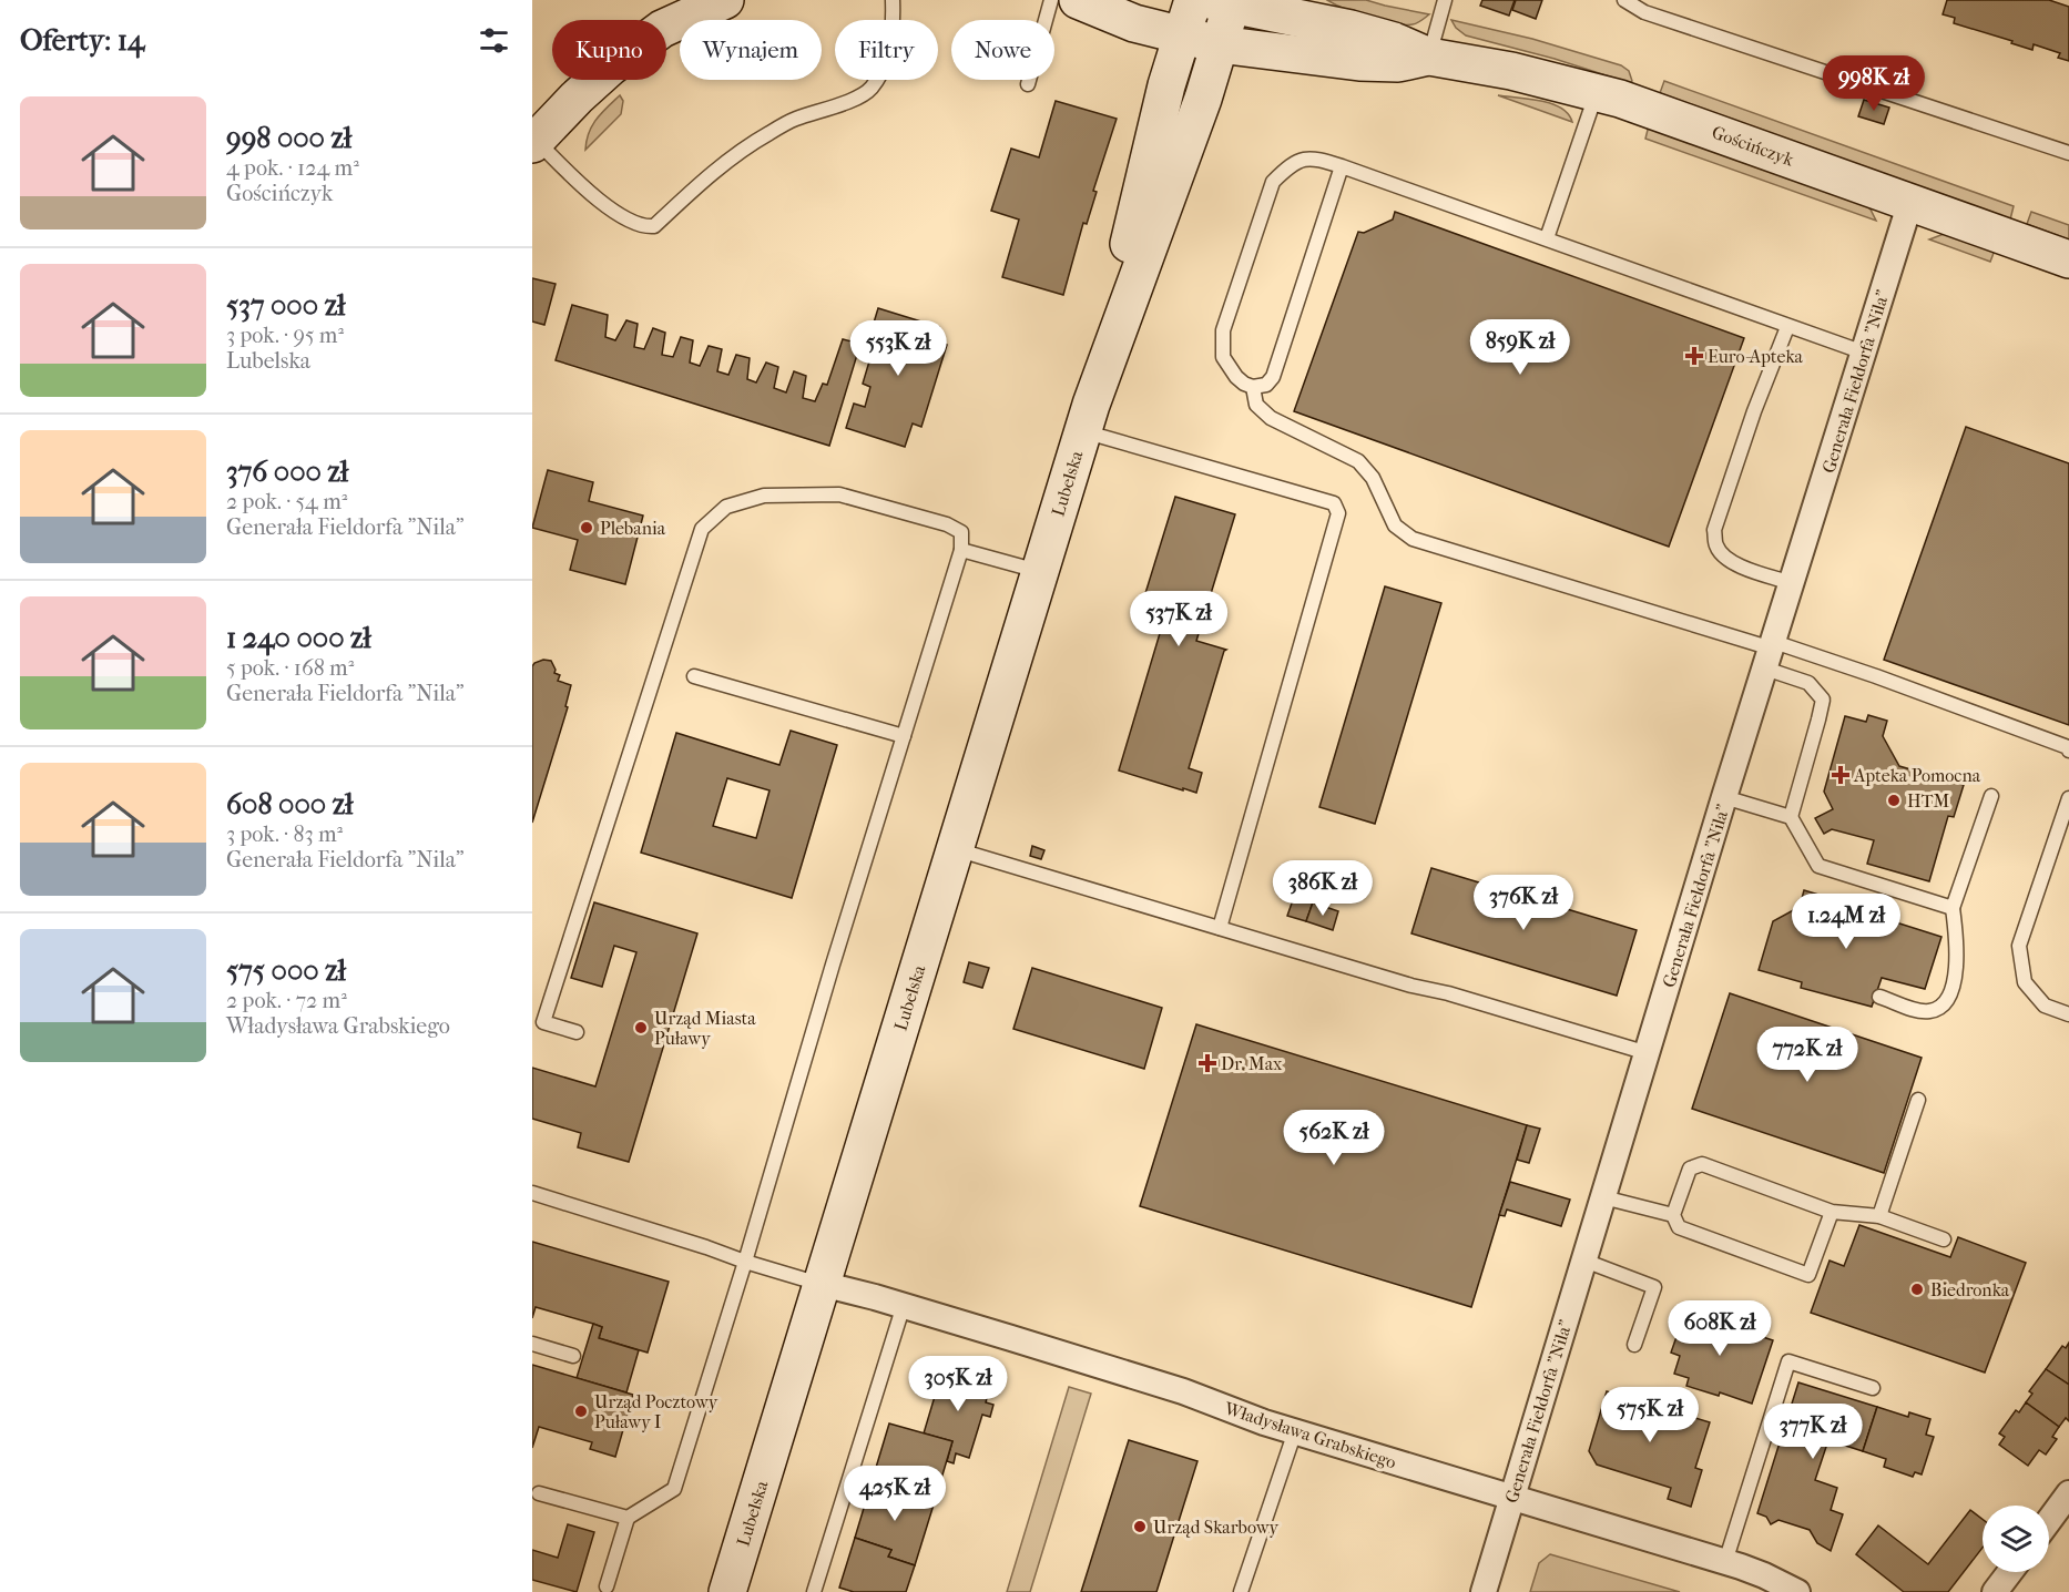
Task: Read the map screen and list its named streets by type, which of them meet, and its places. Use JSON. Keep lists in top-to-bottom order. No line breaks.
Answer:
{"streets":{"main road":["Gościńczyk","Lubelska"],"street":["Generała Fieldorfa \"Nila\"","Władysława Grabskiego"]},"crossings":[["Gościńczyk","Generała Fieldorfa \"Nila\""],["Gościńczyk","Lubelska"],["Generała Fieldorfa \"Nila\"","Władysława Grabskiego"],["Lubelska","Władysława Grabskiego"]],"places":{"health":["Euro-Apteka","Apteka Pomocna","Dr. Max"],"other":["Plebania","HTM","Urząd Miasta Puławy","Biedronka","Urząd Pocztowy Puławy I","Urząd Skarbowy"]},"page":{"heading":"Oferty: 14","chip":["Kupno","Wynajem","Filtry","Nowe"],"price":["998K zł","859K zł","553K zł","537K zł","386K zł","376K zł","1.24M zł","772K zł","562K zł","608K zł","305K zł","575K zł","377K zł","425K zł"],"list":[{"name":"998 000 zł","note":"4 pok. · 124 m² · Gościńczyk"},{"name":"537 000 zł","note":"3 pok. · 95 m² · Lubelska"},{"name":"376 000 zł","note":"2 pok. · 54 m² · Generała Fieldorfa \"Nila\""},{"name":"1 240 000 zł","note":"5 pok. · 168 m² · Generała Fieldorfa \"Nila\""},{"name":"608 000 zł","note":"3 pok. · 83 m² · Generała Fieldorfa \"Nila\""},{"name":"575 000 zł","note":"2 pok. · 72 m² · Władysława Grabskiego"}]}}
